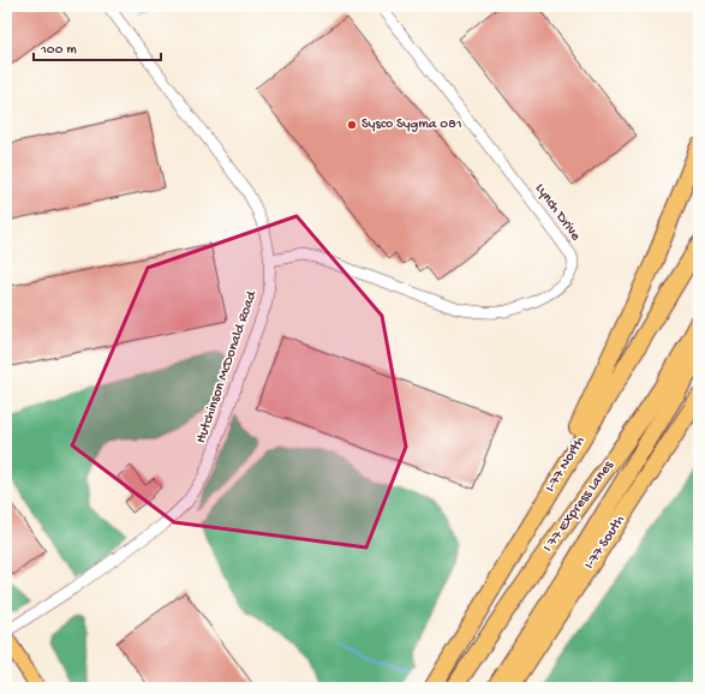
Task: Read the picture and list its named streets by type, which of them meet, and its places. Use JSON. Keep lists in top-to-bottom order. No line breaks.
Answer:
{"streets":{"highway":["I-77 North","I 77 Express Lanes","I-77 South"],"street":["Lynch Drive","Hutchinson McDonald Road"]},"crossings":[["Lynch Drive","Hutchinson McDonald Road"]],"places":["Sysco Sygma 081"],"scale_bar":"100 m"}
